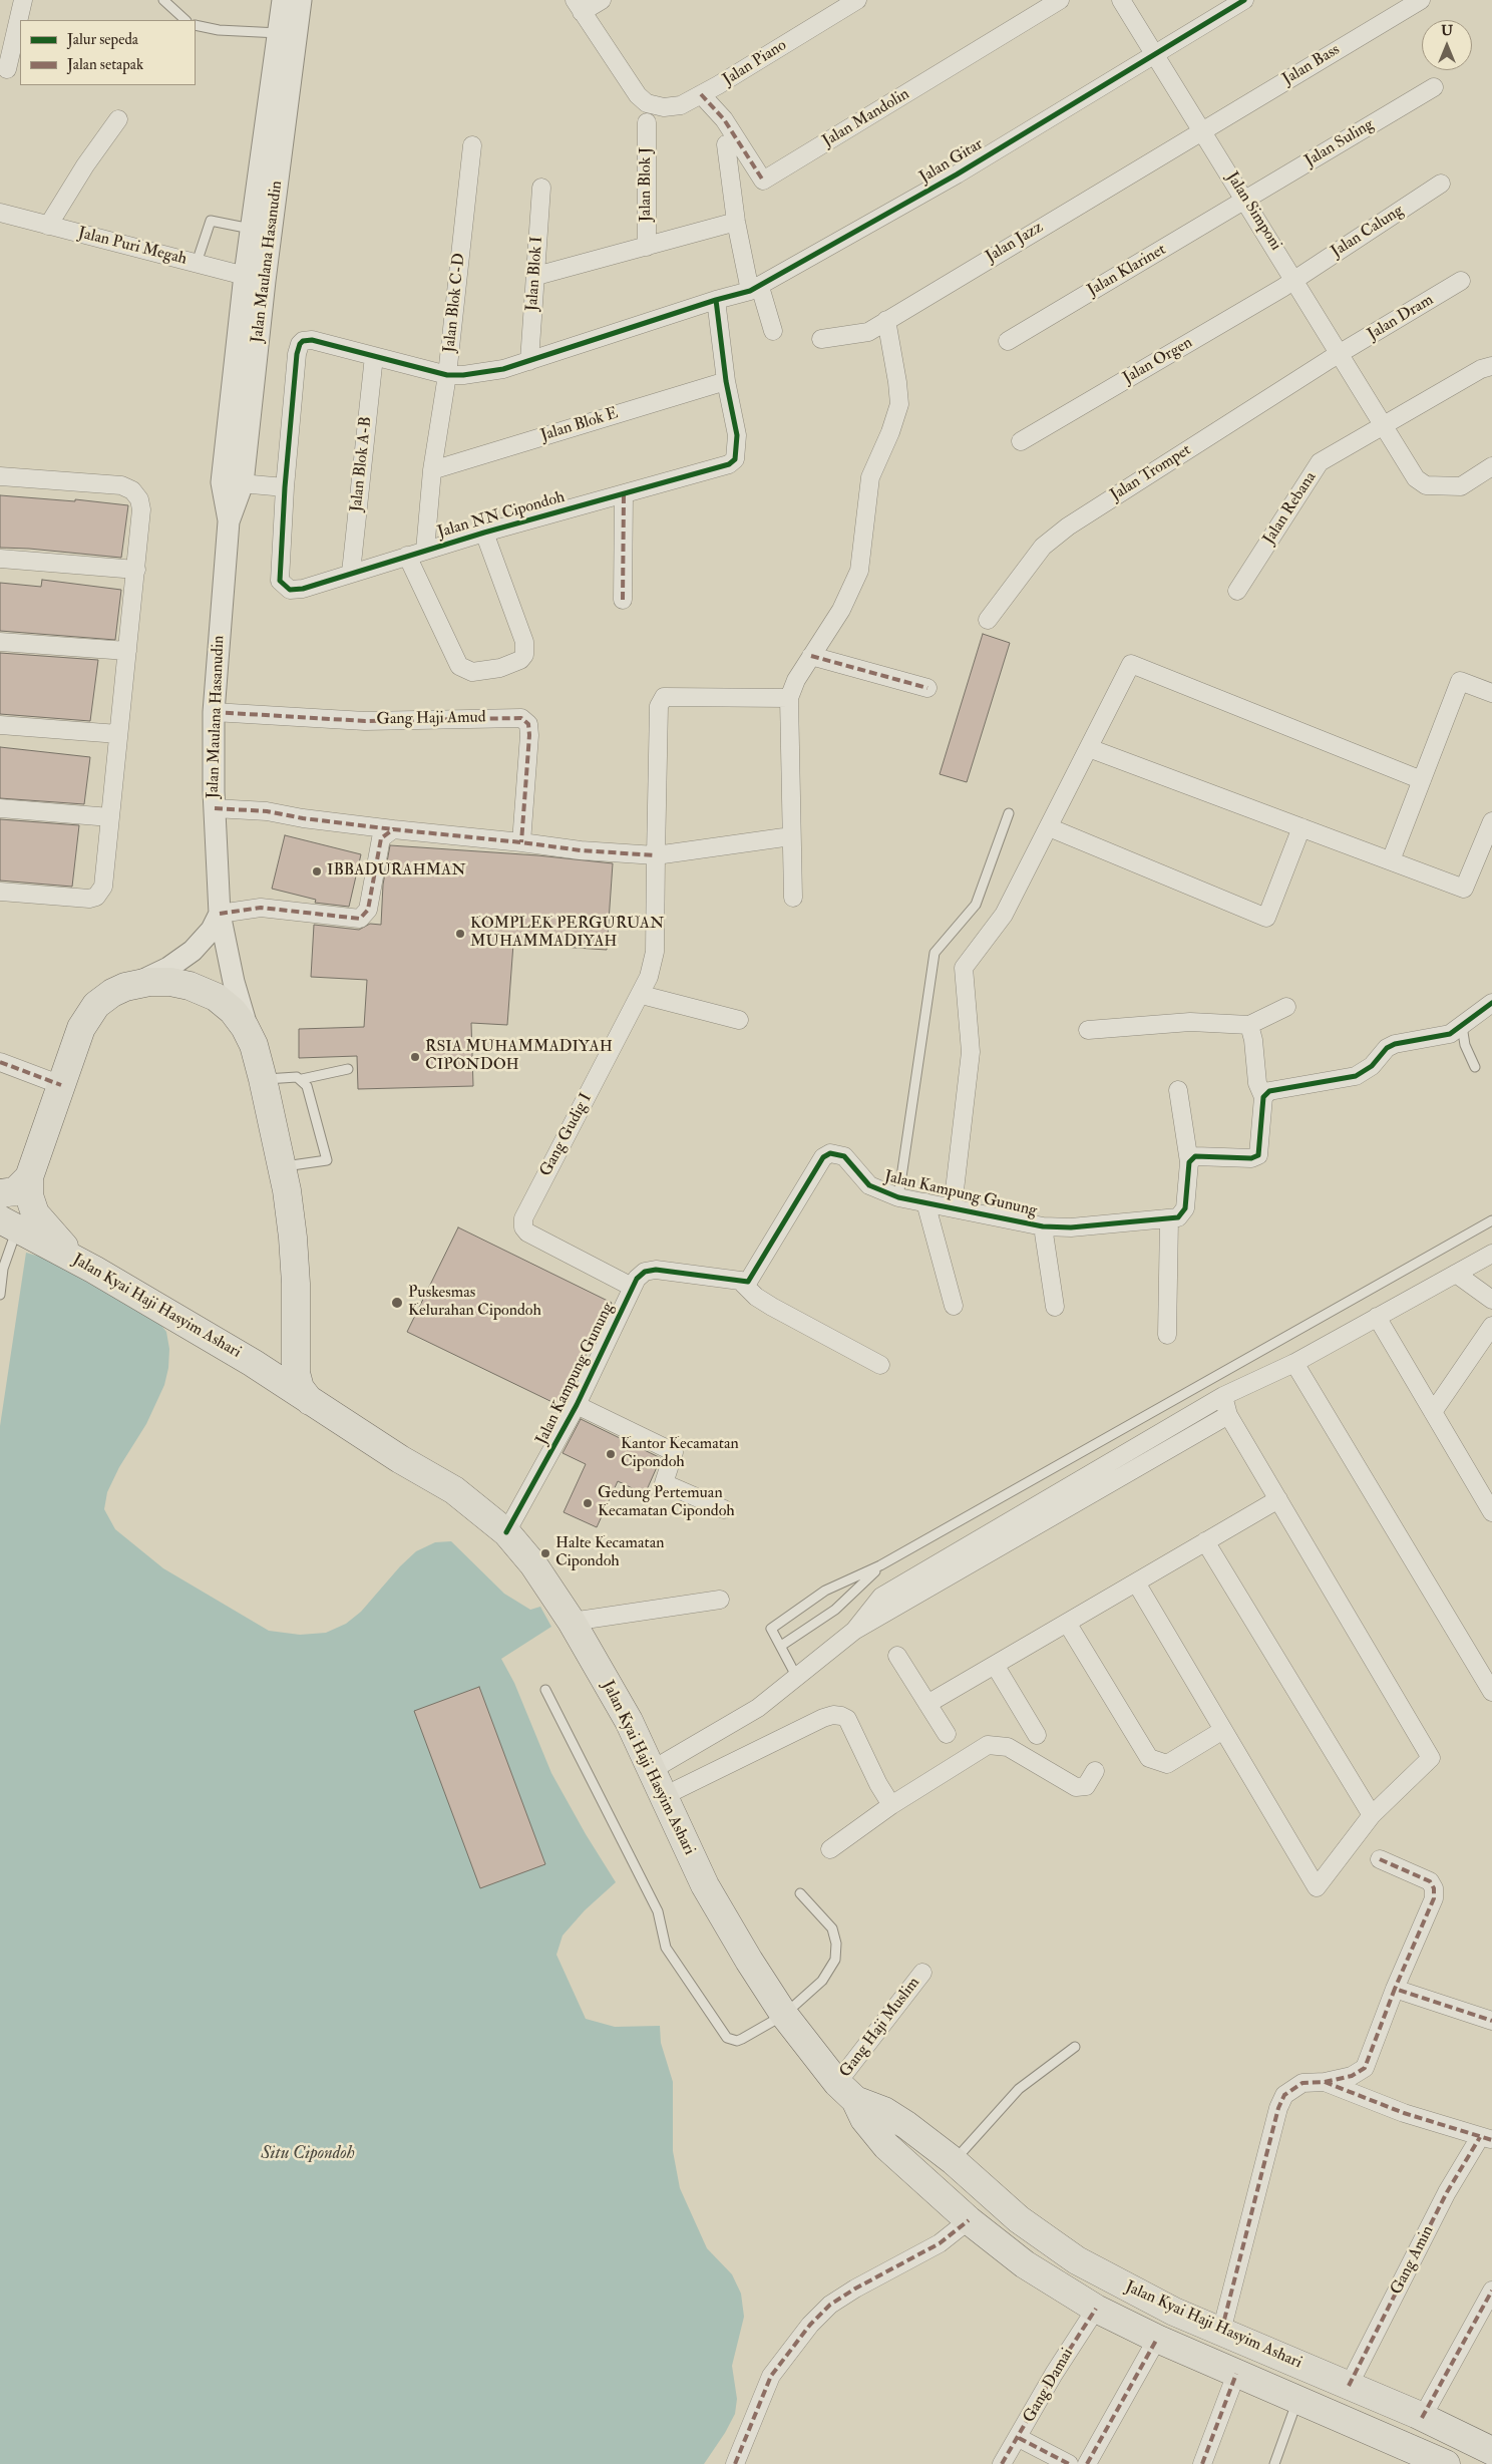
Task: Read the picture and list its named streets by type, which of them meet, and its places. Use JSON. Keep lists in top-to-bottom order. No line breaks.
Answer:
{"streets":{"main road":["Jalan Kyai Haji Hasyim Ashari"],"street":["Jalan Piano","Jalan Bass","Jalan Mandolin","Jalan Suling","Jalan Gitar","Jalan Blok J","Jalan Simponi","Jalan Calung","Jalan Jazz","Jalan Puri Megah","Jalan Maulana Hasanudin","Jalan Klarinet","Jalan Blok I","Jalan Blok C-D","Jalan Dram","Jalan Orgen","Jalan Blok E","Jalan Blok A-B","Jalan Trompet","Jalan Rebana","Jalan NN Cipondoh","Gang Haji Amud","Gang Gudig I","Jalan Kampung Gunung","Gang Haji Muslim","Gang Amin","Gang Damai"]},"crossings":[["Jalan Piano","Jalan Mandolin"],["Jalan Bass","Jalan Simponi"],["Jalan Bass","Jalan Jazz"],["Jalan Suling","Jalan Simponi"],["Jalan Suling","Jalan Klarinet"],["Jalan Gitar","Jalan Simponi"],["Jalan Gitar","Jalan Blok I"],["Jalan Gitar","Jalan Blok C-D"],["Jalan Gitar","Jalan Blok A-B"],["Jalan Gitar","Jalan NN Cipondoh"],["Jalan Simponi","Jalan Calung"],["Jalan Simponi","Jalan Jazz"],["Jalan Simponi","Jalan Klarinet"],["Jalan Simponi","Jalan Dram"],["Jalan Simponi","Jalan Orgen"],["Jalan Simponi","Jalan Trompet"],["Jalan Simponi","Jalan Rebana"],["Jalan Calung","Jalan Orgen"],["Jalan Puri Megah","Jalan Maulana Hasanudin"],["Jalan Maulana Hasanudin","Gang Haji Amud"],["Jalan Maulana Hasanudin","Jalan Kyai Haji Hasyim Ashari"],["Jalan Blok C-D","Jalan Blok E"],["Jalan Blok C-D","Jalan NN Cipondoh"],["Jalan Dram","Jalan Trompet"],["Jalan Blok E","Jalan NN Cipondoh"],["Jalan Blok A-B","Jalan NN Cipondoh"],["Gang Gudig I","Jalan Kampung Gunung"],["Jalan Kampung Gunung","Jalan Kyai Haji Hasyim Ashari"],["Jalan Kyai Haji Hasyim Ashari","Gang Haji Muslim"],["Jalan Kyai Haji Hasyim Ashari","Gang Amin"],["Jalan Kyai Haji Hasyim Ashari","Gang Damai"]],"water":["Situ Cipondoh"],"places":["IBBADURAHMAN","KOMPLEK PERGURUAN MUHAMMADIYAH","RSIA MUHAMMADIYAH CIPONDOH","Puskesmas Kelurahan Cipondoh","Kantor Kecamatan Cipondoh","Gedung Pertemuan Kecamatan Cipondoh","Halte Kecamatan Cipondoh"],"legend":["Jalur sepeda","Jalan setapak"],"north":"top"}
